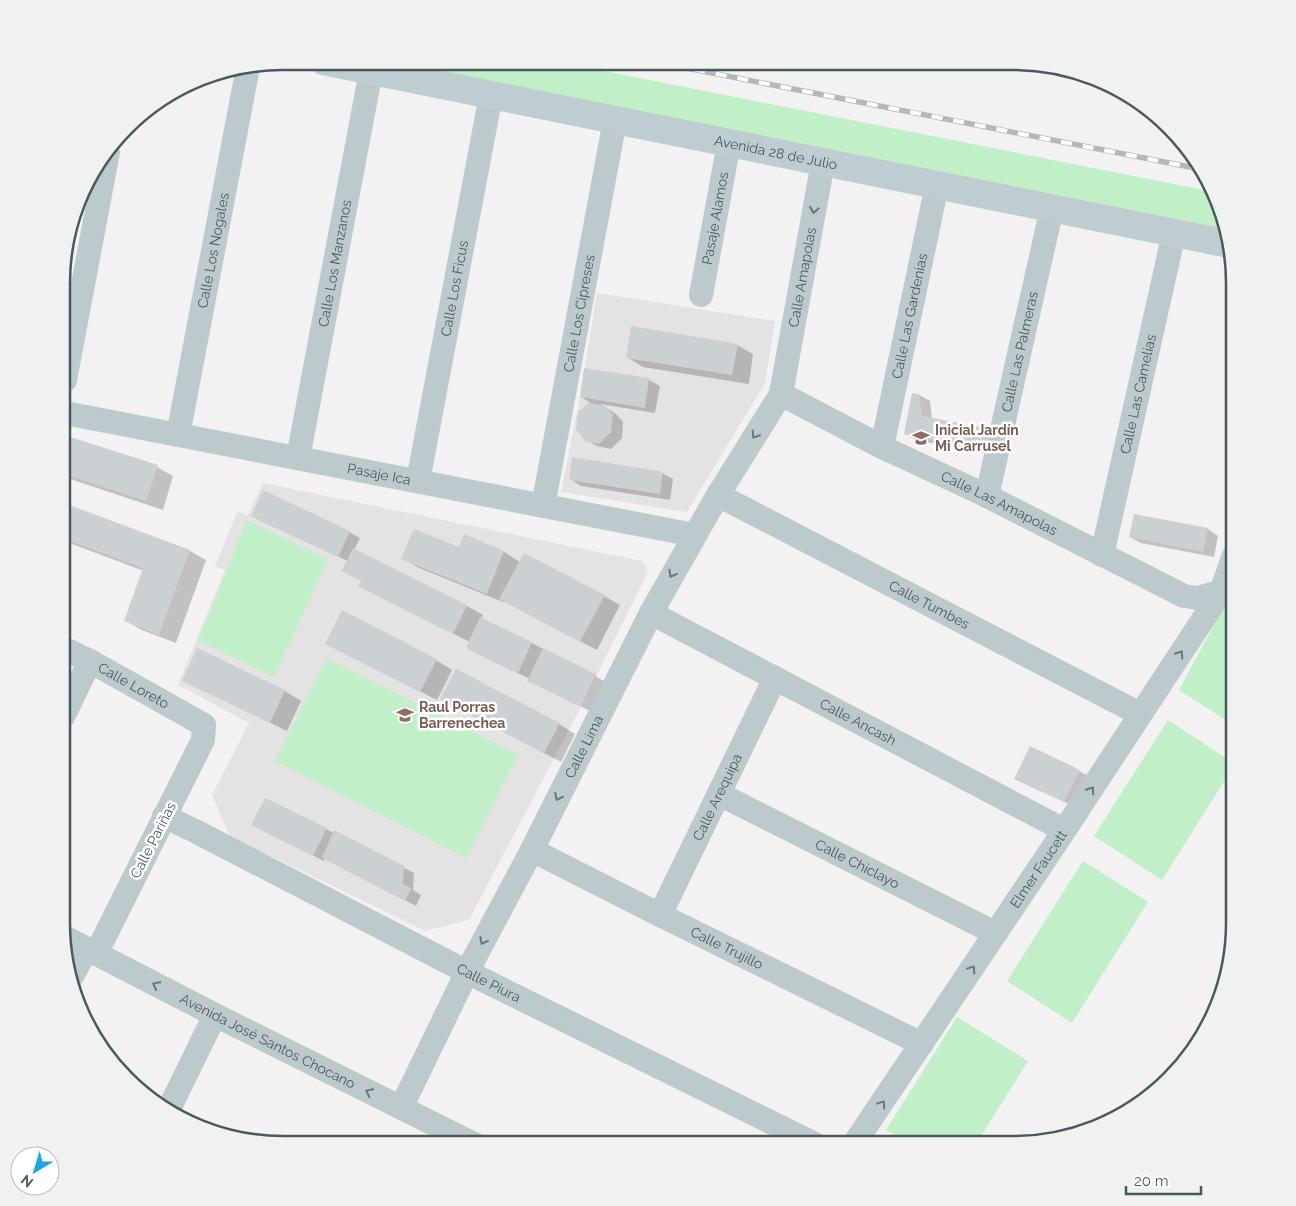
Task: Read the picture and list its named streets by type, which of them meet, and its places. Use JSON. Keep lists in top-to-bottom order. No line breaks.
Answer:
{"streets":{"street":["Avenida 28 de Julio","Pasaje Alamos","Calle Los Nogales","Calle Los Manzanos","Calle Amapolas","Calle Los Ficus","Calle Los Cipreses","Calle Las Gardenias","Calle Las Palmeras","Calle Las Camelias","Pasaje Ica","Calle Las Amapolas","Calle Tumbes","Calle Loreto","Calle Ancash","Calle Lima","Calle Arequipa","Calle Pariñas","Calle Chiclayo","Elmer Faucett","Calle Trujillo","Calle Piura","Avenida José Santos Chocano"]},"crossings":[["Avenida 28 de Julio","Pasaje Alamos"],["Avenida 28 de Julio","Calle Los Manzanos"],["Avenida 28 de Julio","Calle Amapolas"],["Avenida 28 de Julio","Calle Los Ficus"],["Avenida 28 de Julio","Calle Los Cipreses"],["Avenida 28 de Julio","Calle Las Gardenias"],["Avenida 28 de Julio","Calle Las Palmeras"],["Avenida 28 de Julio","Calle Las Camelias"],["Calle Los Nogales","Pasaje Ica"],["Calle Los Manzanos","Pasaje Ica"],["Calle Amapolas","Calle Las Amapolas"],["Calle Amapolas","Calle Lima"],["Calle Los Ficus","Pasaje Ica"],["Calle Los Cipreses","Pasaje Ica"],["Calle Las Gardenias","Calle Las Amapolas"],["Calle Las Palmeras","Calle Las Amapolas"],["Calle Las Camelias","Calle Las Amapolas"],["Pasaje Ica","Calle Lima"],["Calle Las Amapolas","Calle Lima"],["Calle Tumbes","Calle Lima"],["Calle Tumbes","Elmer Faucett"],["Calle Loreto","Calle Pariñas"],["Calle Ancash","Calle Lima"],["Calle Ancash","Calle Arequipa"],["Calle Ancash","Elmer Faucett"],["Calle Lima","Calle Trujillo"],["Calle Lima","Calle Piura"],["Calle Lima","Avenida José Santos Chocano"],["Calle Arequipa","Calle Chiclayo"],["Calle Arequipa","Calle Trujillo"],["Calle Pariñas","Calle Piura"],["Calle Pariñas","Avenida José Santos Chocano"],["Calle Chiclayo","Elmer Faucett"],["Elmer Faucett","Calle Trujillo"]],"one_way":["Calle Amapolas","Calle Lima","Elmer Faucett","Avenida José Santos Chocano"],"places":{"school or university":["Inicial Jardín Mi Carrusel","Raul Porras Barrenechea"]},"scale_bar":"20 m","north":"bottom left"}
